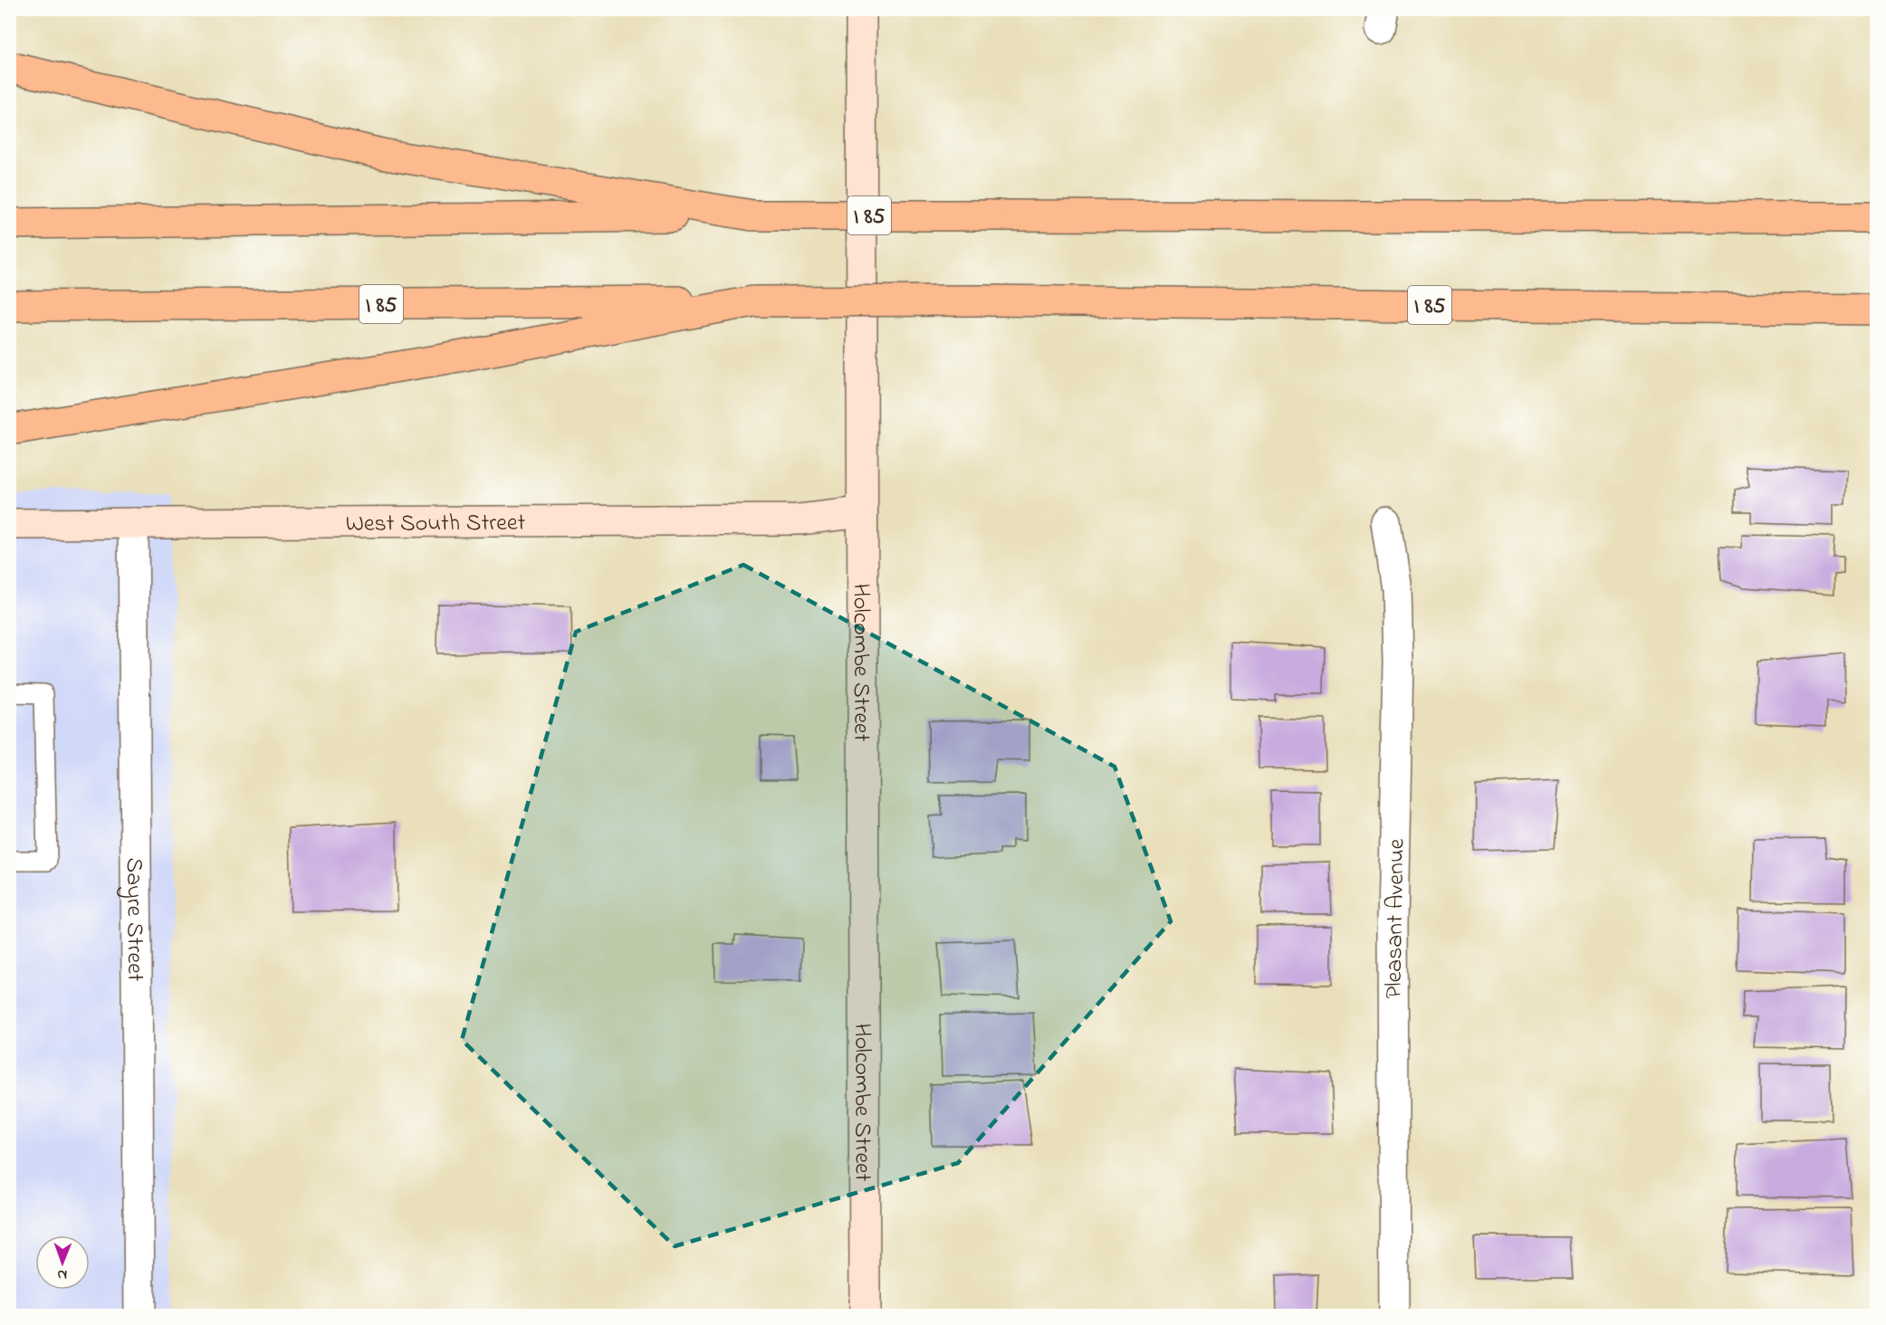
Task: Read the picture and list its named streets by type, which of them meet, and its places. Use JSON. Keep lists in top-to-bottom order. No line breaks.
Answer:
{"streets":{"highway":["I 85"],"street":["West South Street","Holcombe Street","Pleasant Avenue","Sayre Street"]},"crossings":[["West South Street","Holcombe Street"],["West South Street","Sayre Street"]],"north":"bottom"}
